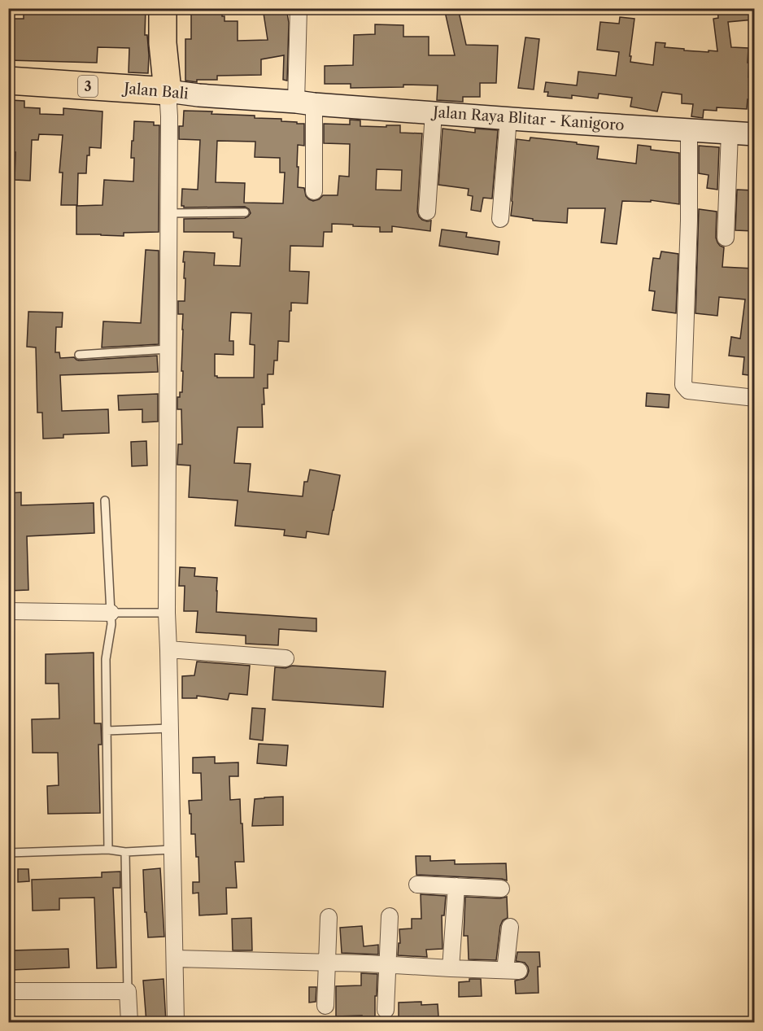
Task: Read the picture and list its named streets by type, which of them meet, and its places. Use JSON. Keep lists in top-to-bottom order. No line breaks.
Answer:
{"streets":{"highway":["3","Jalan Bali"],"main road":["Jalan Raya Blitar - Kanigoro"]},"crossings":[["Jalan Bali","Jalan Raya Blitar - Kanigoro"]]}
